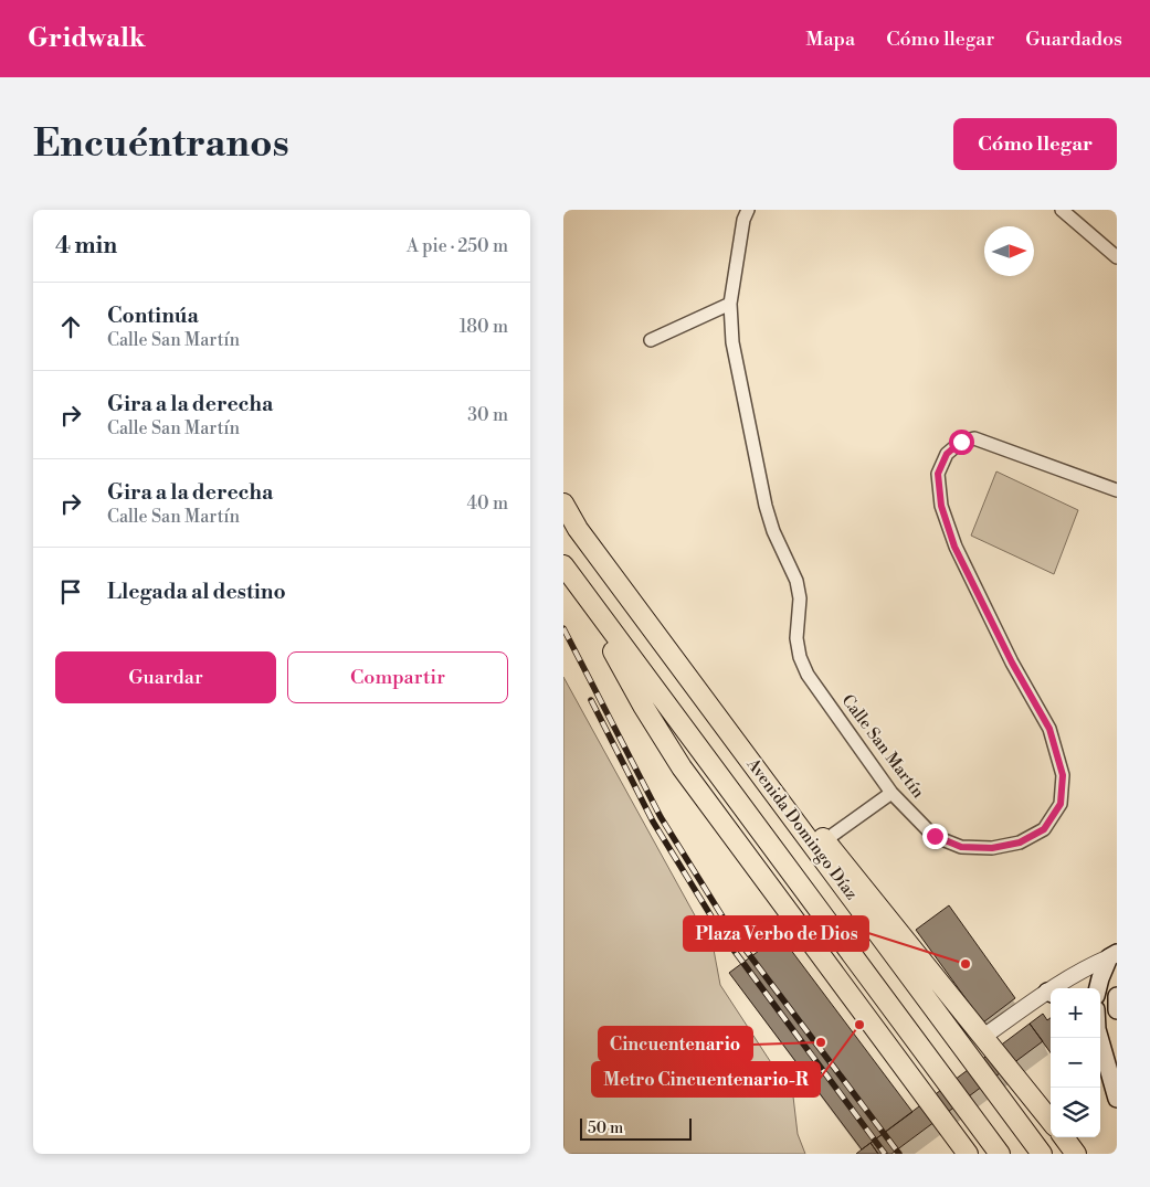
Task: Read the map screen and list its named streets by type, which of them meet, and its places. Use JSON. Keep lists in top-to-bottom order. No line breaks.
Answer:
{"streets":{"main road":["Avenida Domingo Díaz"],"street":["Calle San Martín"]},"places":["Plaza Verbo de Dios","Metro Cincuentenario-R","Cincuentenario"],"scale_bar":"50 m","north":"right","page":{"header":"Gridwalk","nav":["Mapa","Cómo llegar","Guardados"],"buttons":["Cómo llegar",["Guardar","Compartir"]],"title":"Encuéntranos","heading":["4 min","A pie · 250 m"],"list":[["Continúa","Calle San Martín","180 m"],["Gira a la derecha","Calle San Martín","30 m"],["Gira a la derecha","Calle San Martín","40 m"],"Llegada al destino"],"map_buttons":["+","−"],"scale":"50 m"}}
